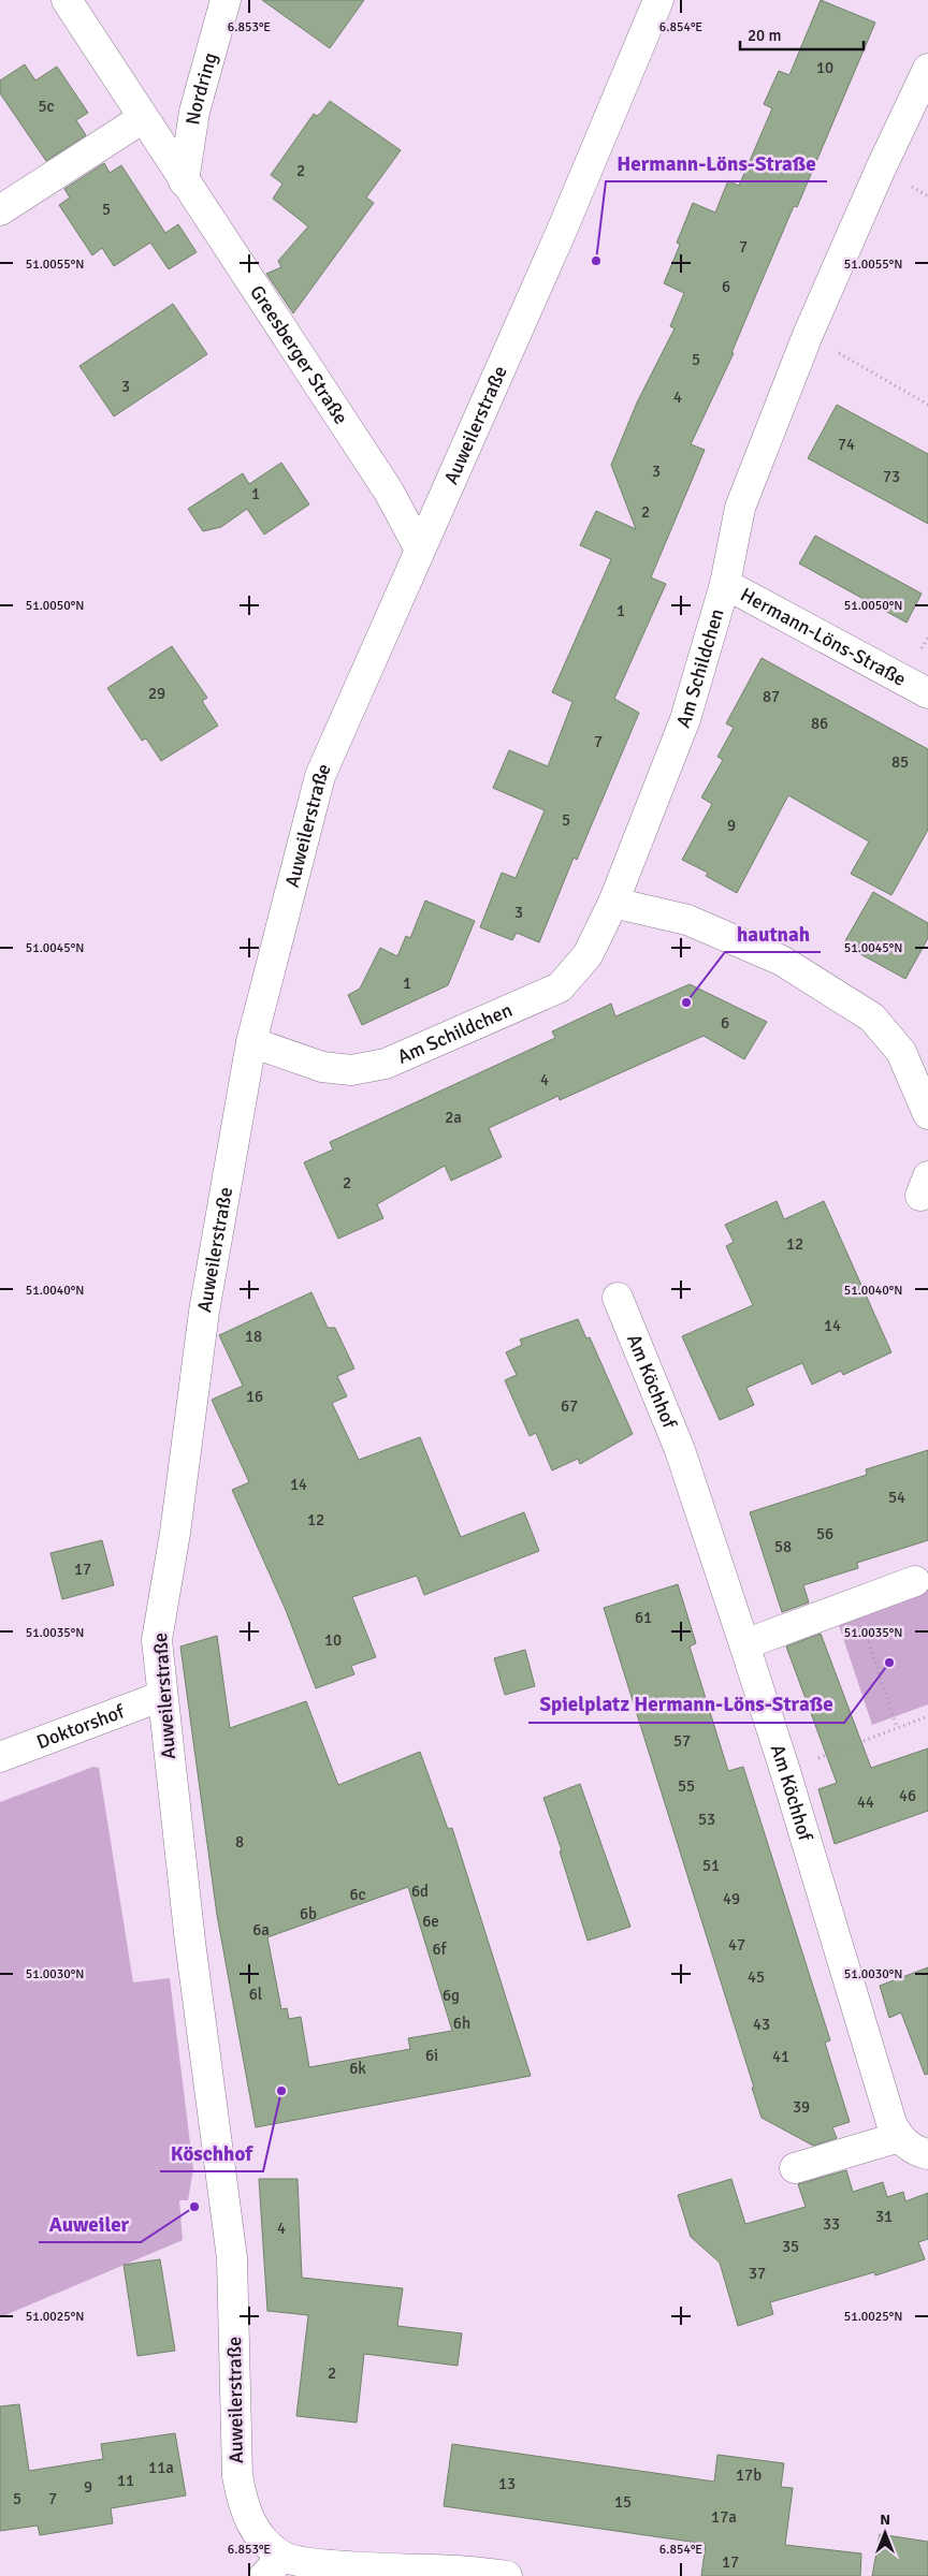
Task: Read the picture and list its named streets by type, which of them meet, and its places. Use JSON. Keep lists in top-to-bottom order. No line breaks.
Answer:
{"streets":{"street":["Nordring","Greesberger Straße","Auweilerstraße","Hermann-Löns-Straße","Am Schildchen","Am Köchhof","Doktorshof"]},"crossings":[["Nordring","Greesberger Straße"],["Greesberger Straße","Auweilerstraße"],["Auweilerstraße","Am Schildchen"],["Auweilerstraße","Doktorshof"],["Hermann-Löns-Straße","Am Schildchen"]],"places":["Hermann-Löns-Straße","hautnah","Spielplatz Hermann-Löns-Straße","Köschhof","Auweiler"],"house_numbers":["10","5c","2","5","7","6","5","3","4","74","3","73","1","2","1","29","87","86","7","85","5","9","3","1","6","4","2a","2","12","14","18","16","67","14","54","12","56","58","17","61","10","57","55","46","44","53","8","51","6d","6c","49","6b","6e","6a","47","6f","45","6l","6g","6h","43","6i","41","6k","39","31","33","4","35","37","2","11a","17b","11","13","9","5","7","15","17a","17"],"scale_bar":"20 m","north":"top","coordinates":["6.853°E","6.854°E","51.0055°N","51.0050°N","51.0045°N","51.0040°N","51.0035°N","51.0030°N","51.0025°N"]}
